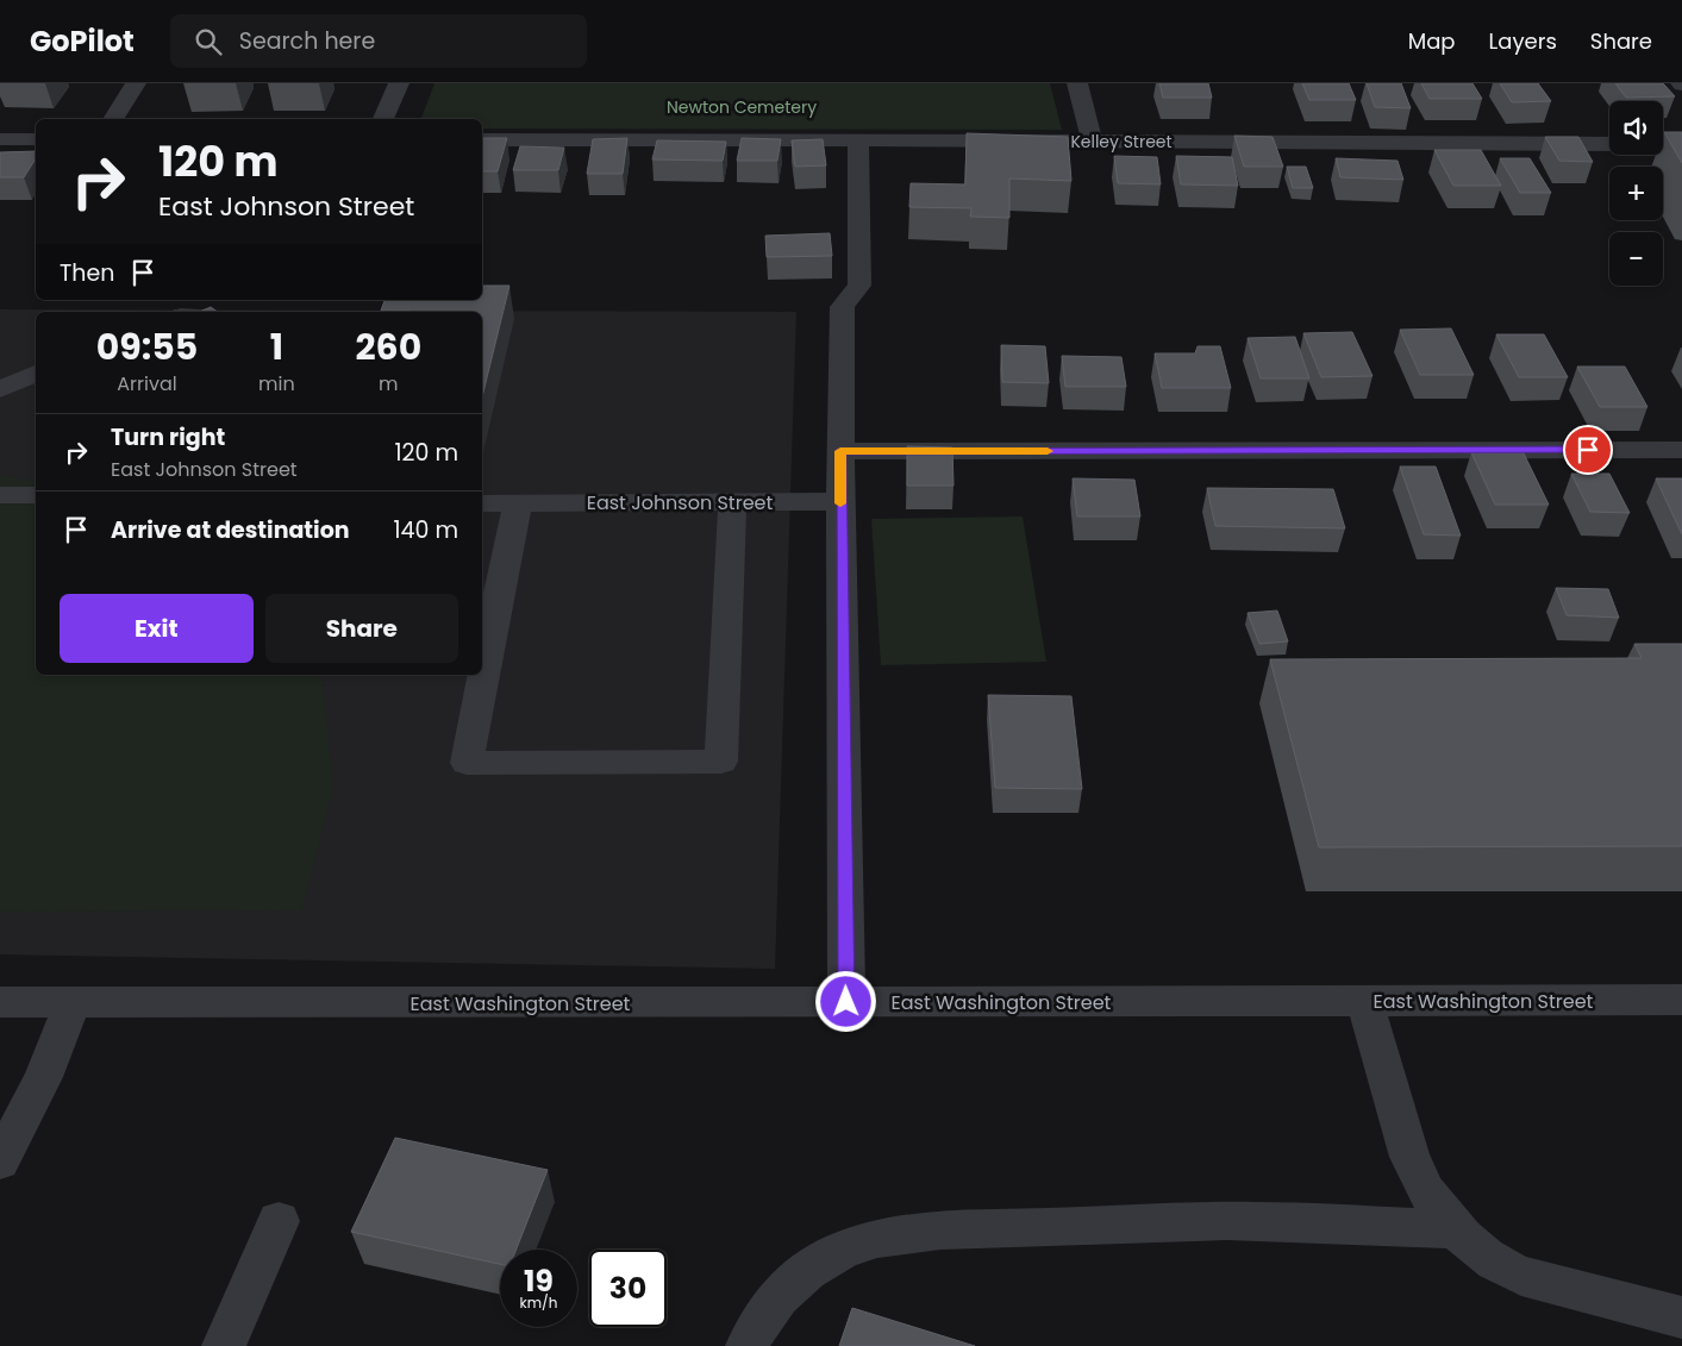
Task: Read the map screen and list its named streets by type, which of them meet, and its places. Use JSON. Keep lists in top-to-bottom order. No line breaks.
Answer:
{"streets":{"street":["Kelley Street","East Johnson Street","East Washington Street"]},"parks":["Newton Cemetery"],"page":{"header":"GoPilot","search":"Search here","nav":["Map","Layers","Share"],"map_buttons":["+","−"],"turn":["120 m","East Johnson Street"],"then":"Then","eta":["09:55","Arrival","1","min","260","m"],"list":[{"name":"Turn right","note":"East Johnson Street","value":"120 m"},{"name":"Arrive at destination","value":"140 m"}],"buttons":["Exit","Share"],"speed":"19 km/h","limit":"30"}}
